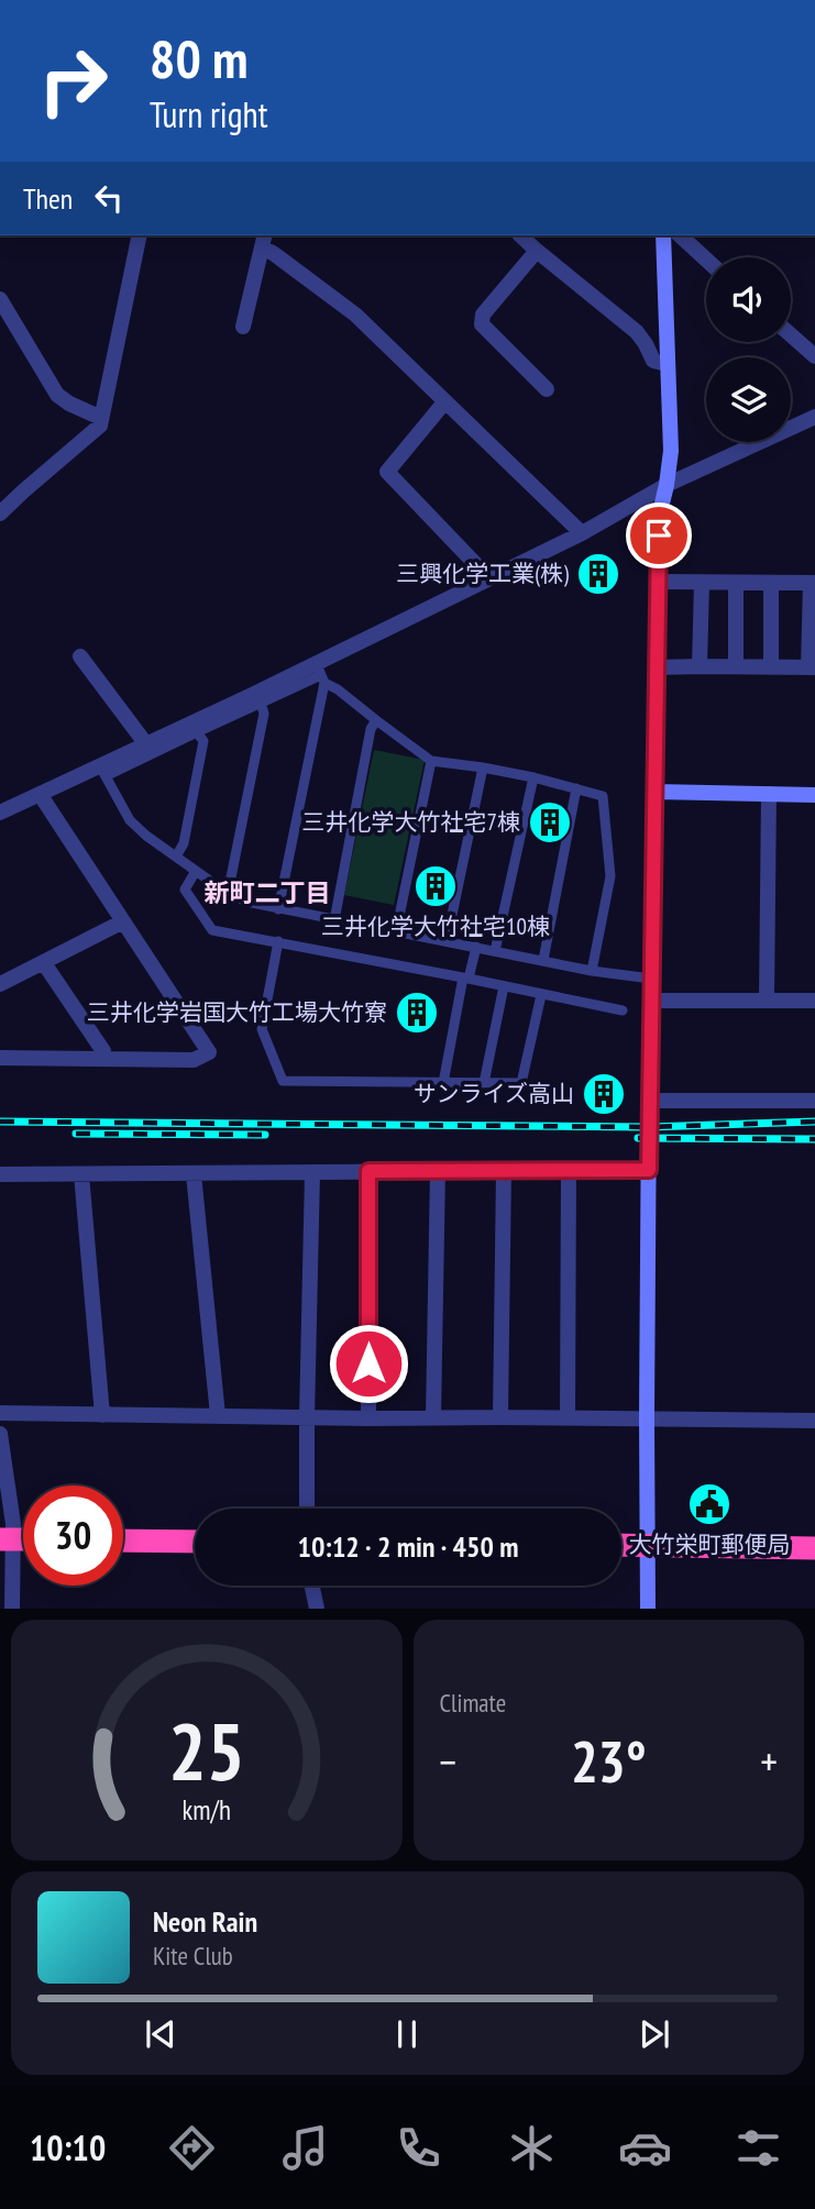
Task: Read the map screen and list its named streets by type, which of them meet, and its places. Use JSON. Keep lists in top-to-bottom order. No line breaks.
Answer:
{"districts":["新町二丁目"],"places":{"building":["三興化学工業(株)","三井化学大竹社宅7棟","三井化学大竹社宅10棟","三井化学岩国大竹工場大竹寮","サンライズ高山"],"public building":["大竹栄町郵便局"]},"page":{"turn":["80 m","Turn right"],"then":"Then","limit":"30","trip":"10:12 · 2 min · 450 m","tile":"Climate","heat":["−","23°","+"],"song":["Neon Rain","Kite Club"],"tabs":"10:10","gauge":["25","km/h"]}}
